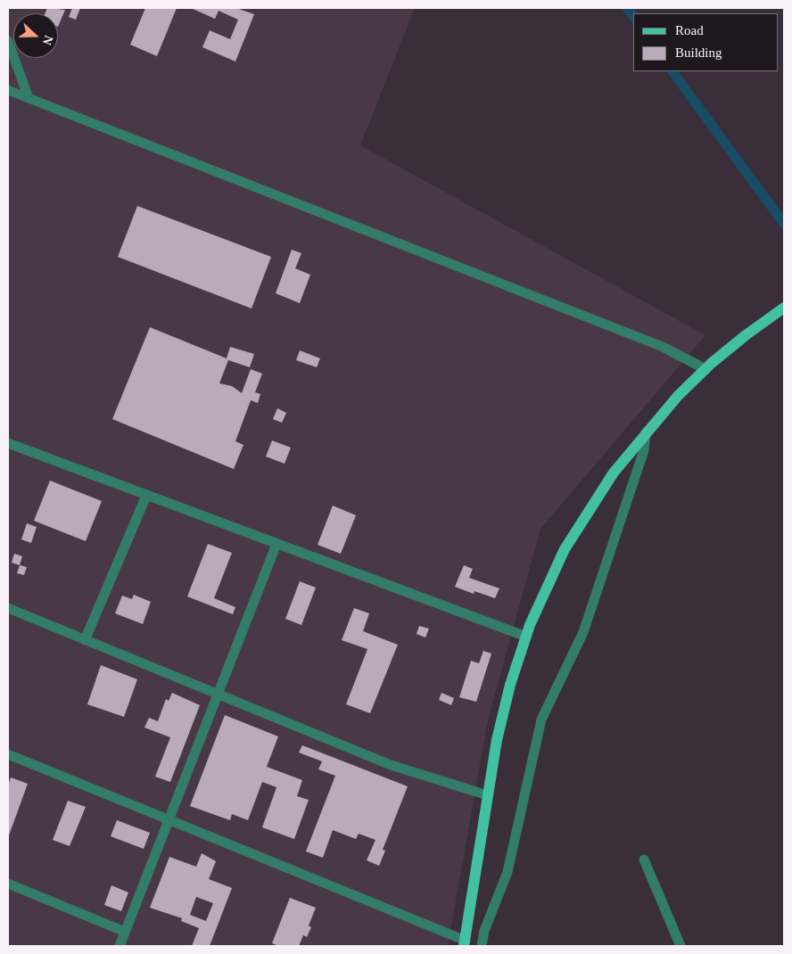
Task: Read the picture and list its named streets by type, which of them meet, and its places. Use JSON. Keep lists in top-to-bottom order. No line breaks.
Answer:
{"legend":["Road","Building"],"north":"right"}
